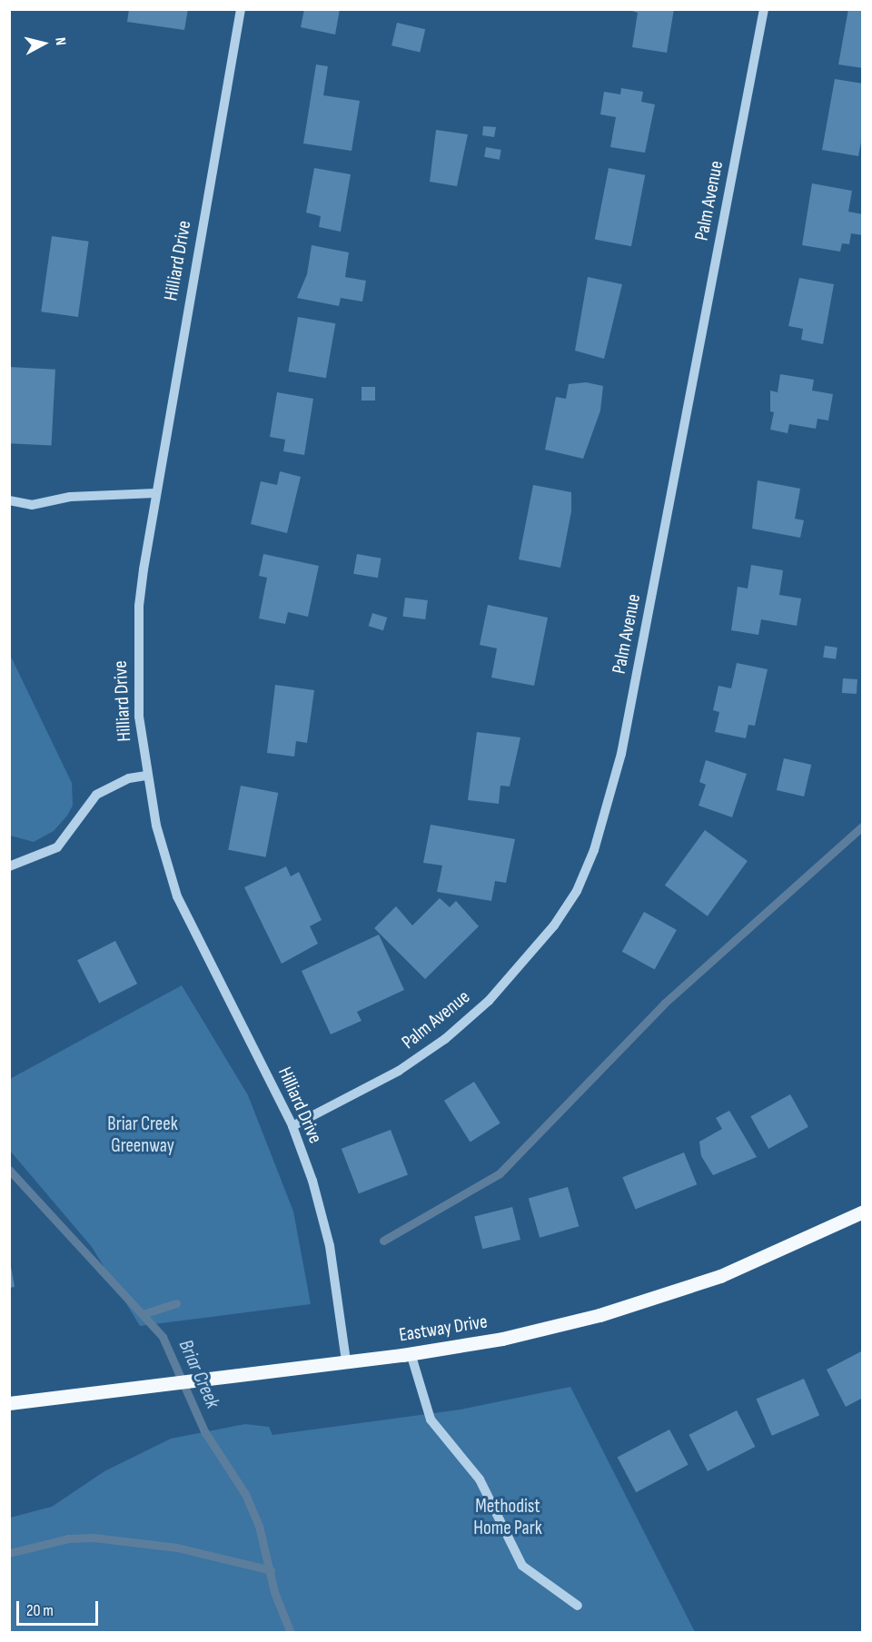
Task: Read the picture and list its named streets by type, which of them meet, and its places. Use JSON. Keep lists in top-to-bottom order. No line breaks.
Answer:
{"streets":{"main road":["Eastway Drive"],"street":["Palm Avenue","Hilliard Drive"]},"crossings":[["Palm Avenue","Hilliard Drive"],["Hilliard Drive","Eastway Drive"]],"water":["Briar Creek"],"parks":["Briar Creek Greenway","Methodist Home Park"],"scale_bar":"20 m","north":"right"}
